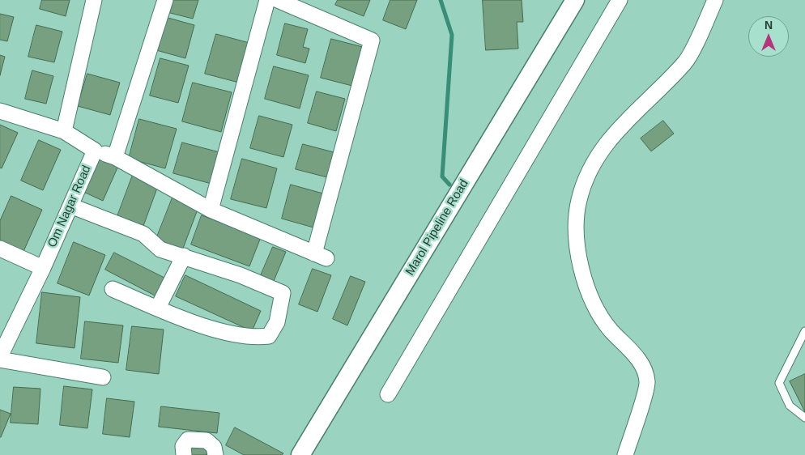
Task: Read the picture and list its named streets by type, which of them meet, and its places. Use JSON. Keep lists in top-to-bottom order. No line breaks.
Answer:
{"streets":{"street":["Om Nagar Road","Marol Pipeline Road"]},"north":"top"}
